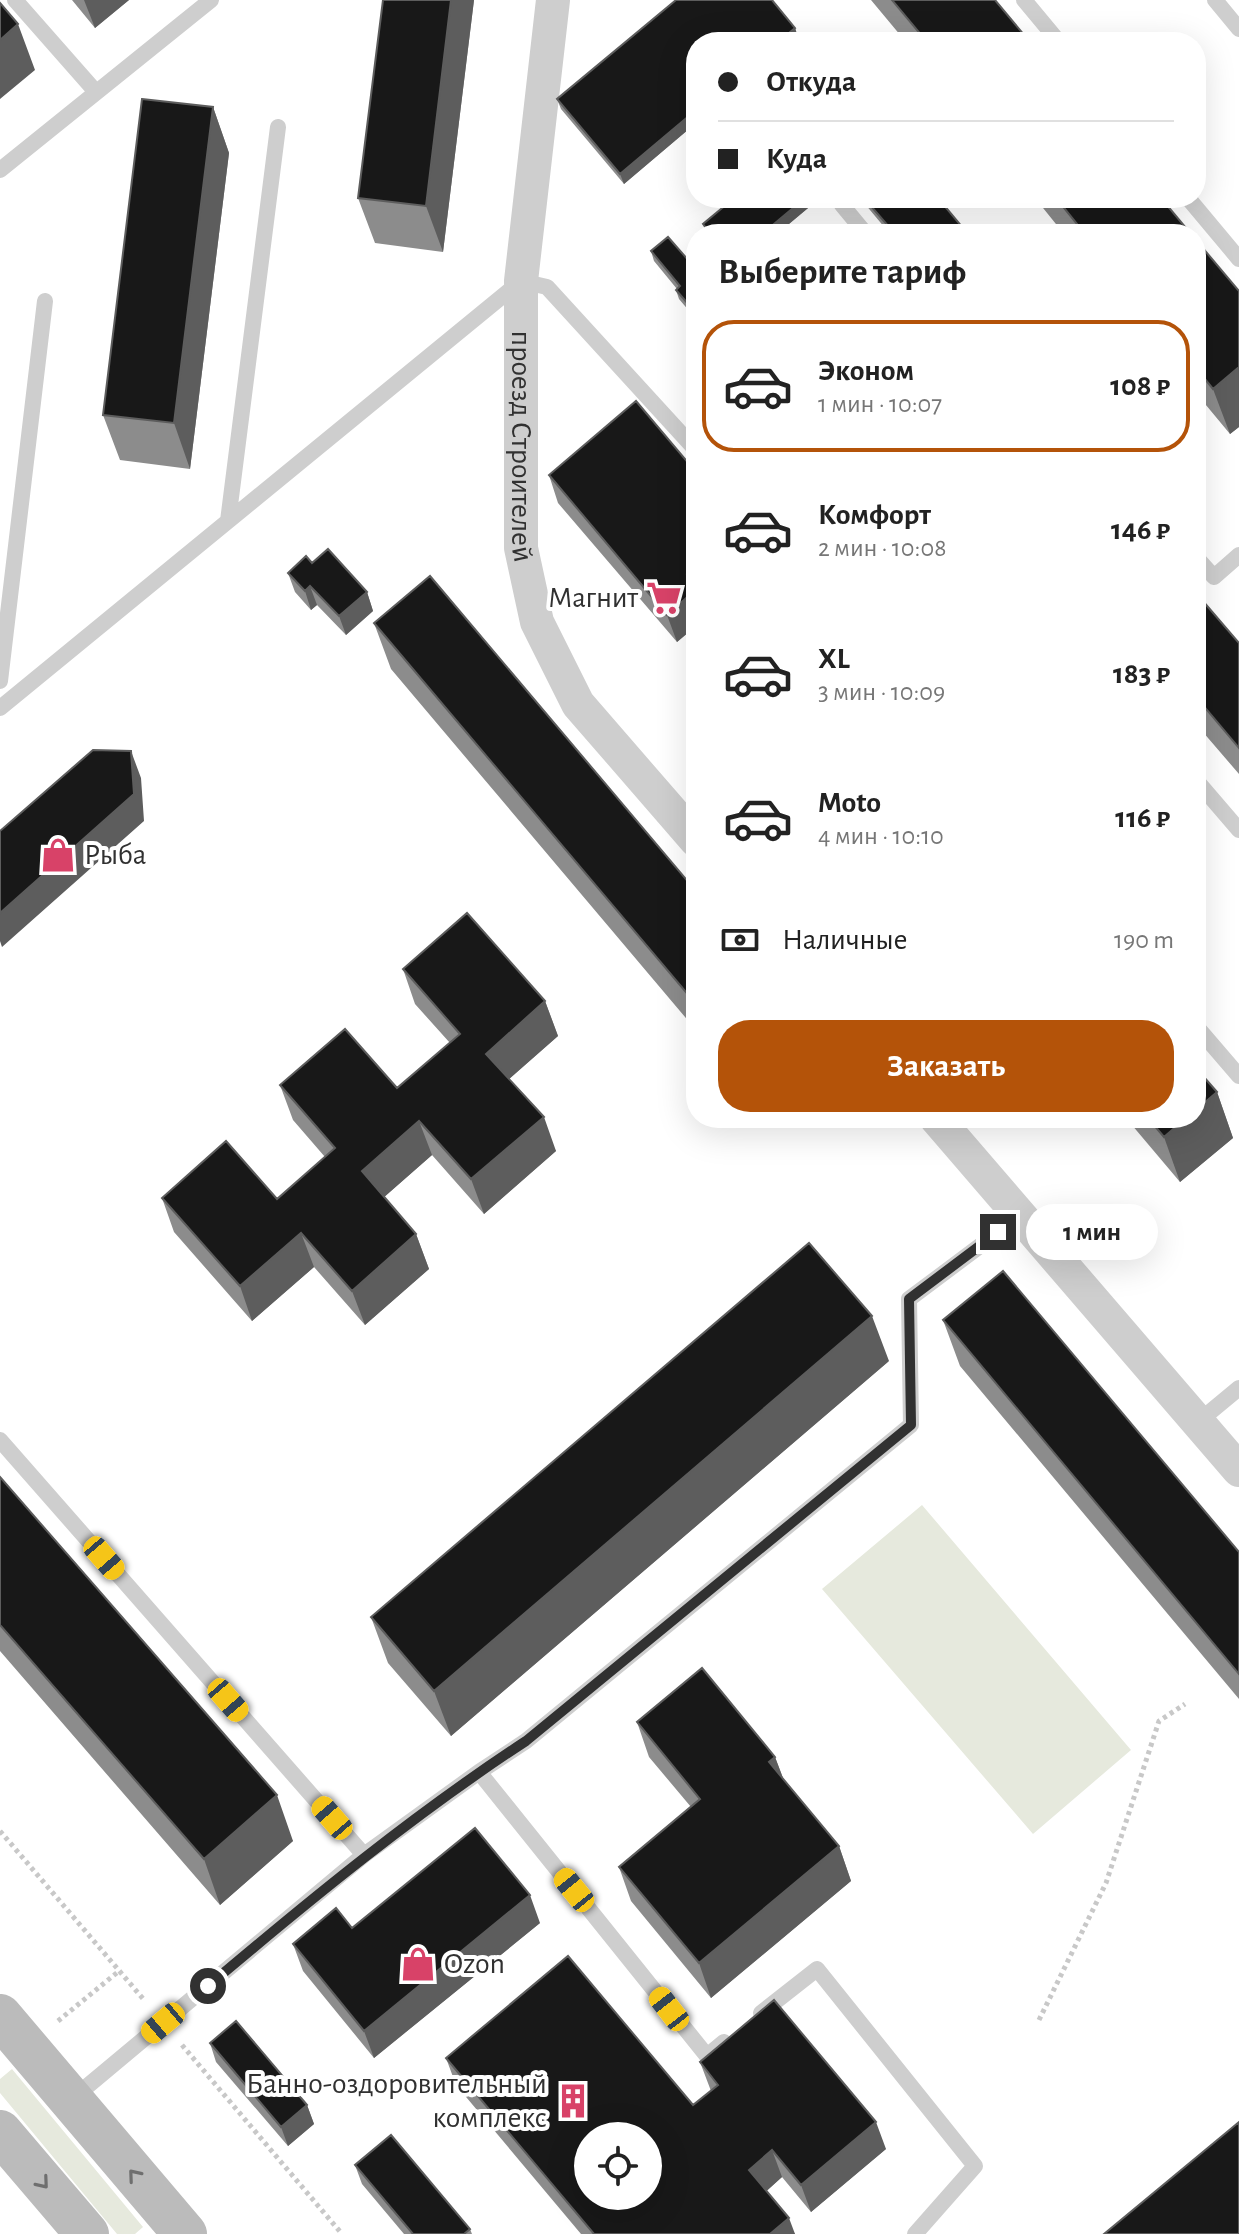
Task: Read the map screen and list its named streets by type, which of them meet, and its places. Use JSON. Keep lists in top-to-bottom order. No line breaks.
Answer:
{"streets":{"street":["проезд Строителей"]},"places":{"supermarket":["Магнит"],"shop":["Рыба","Ozon"],"building":["Банно-оздоровительный комплекс"]},"page":{"banner":["Откуда","Куда"],"heading":"Выберите тариф","list":[{"name":"Эконом","note":"1 мин · 10:07","value":"108 ₽"},{"name":"Комфорт","note":"2 мин · 10:08","value":"146 ₽"},{"name":"XL","note":"3 мин · 10:09","value":"183 ₽"},{"name":"Moto","note":"4 мин · 10:10","value":"116 ₽"}],"pay":["Наличные","190 m"],"buttons":"Заказать","bubble":"1 мин"}}
